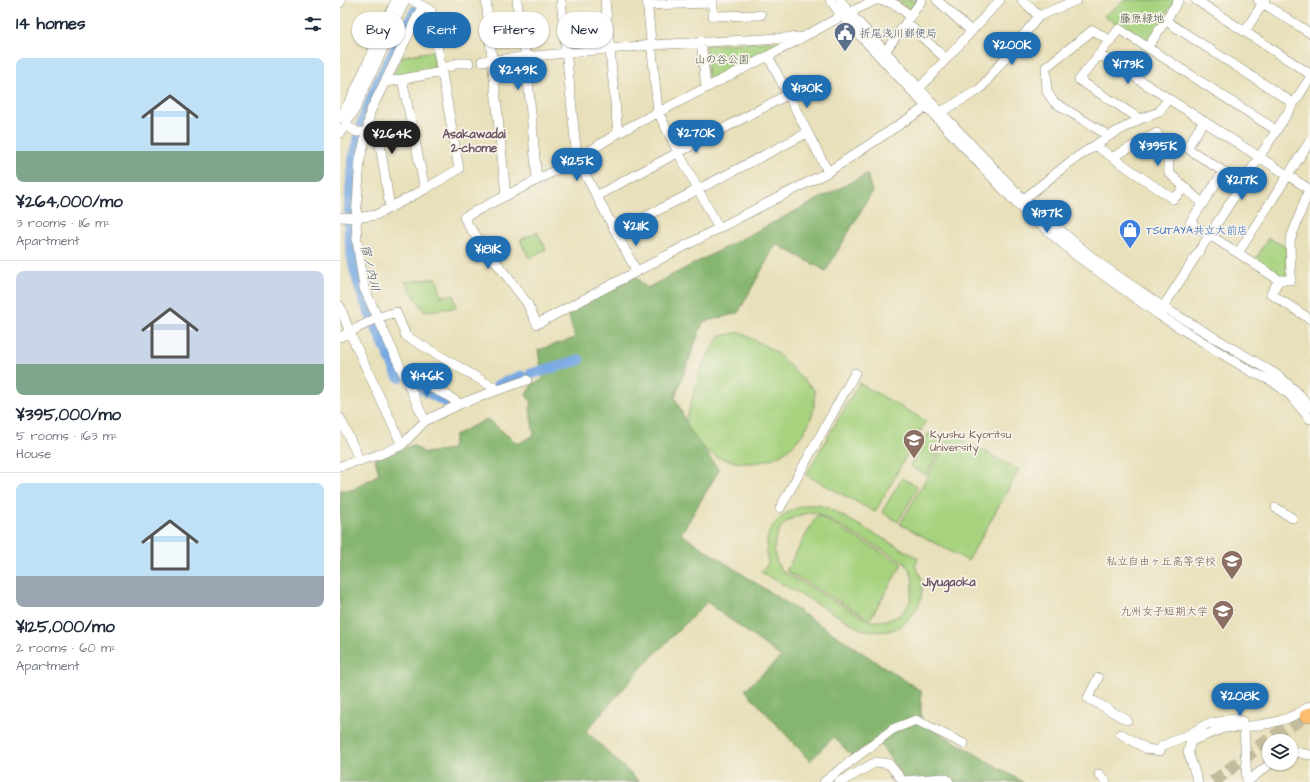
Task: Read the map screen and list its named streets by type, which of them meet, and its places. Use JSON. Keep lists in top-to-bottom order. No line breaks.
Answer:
{"districts":["Asakawadai 2-chome","Jiyugaoka"],"water":["宿ノ内川"],"parks":["藤原緑地","山の谷公園"],"places":{"public building":["折尾浅川郵便局"],"shop":["TSUTAYA共立大前店"],"school or university":["Kyushu Kyoritsu University","私立自由ヶ丘高等学校","九州女子短期大学"]},"page":{"heading":"14 homes","chip":["Buy","Rent","Filters","New"],"price":["¥200K","¥173K","¥249K","¥130K","¥270K","¥264K","¥395K","¥125K","¥217K","¥137K","¥211K","¥181K","¥146K","¥208K"],"list":[{"name":"¥264,000/mo","note":"3 rooms · 116 m² · Apartment"},{"name":"¥395,000/mo","note":"5 rooms · 163 m² · House"},{"name":"¥125,000/mo","note":"2 rooms · 60 m² · Apartment"}]}}
